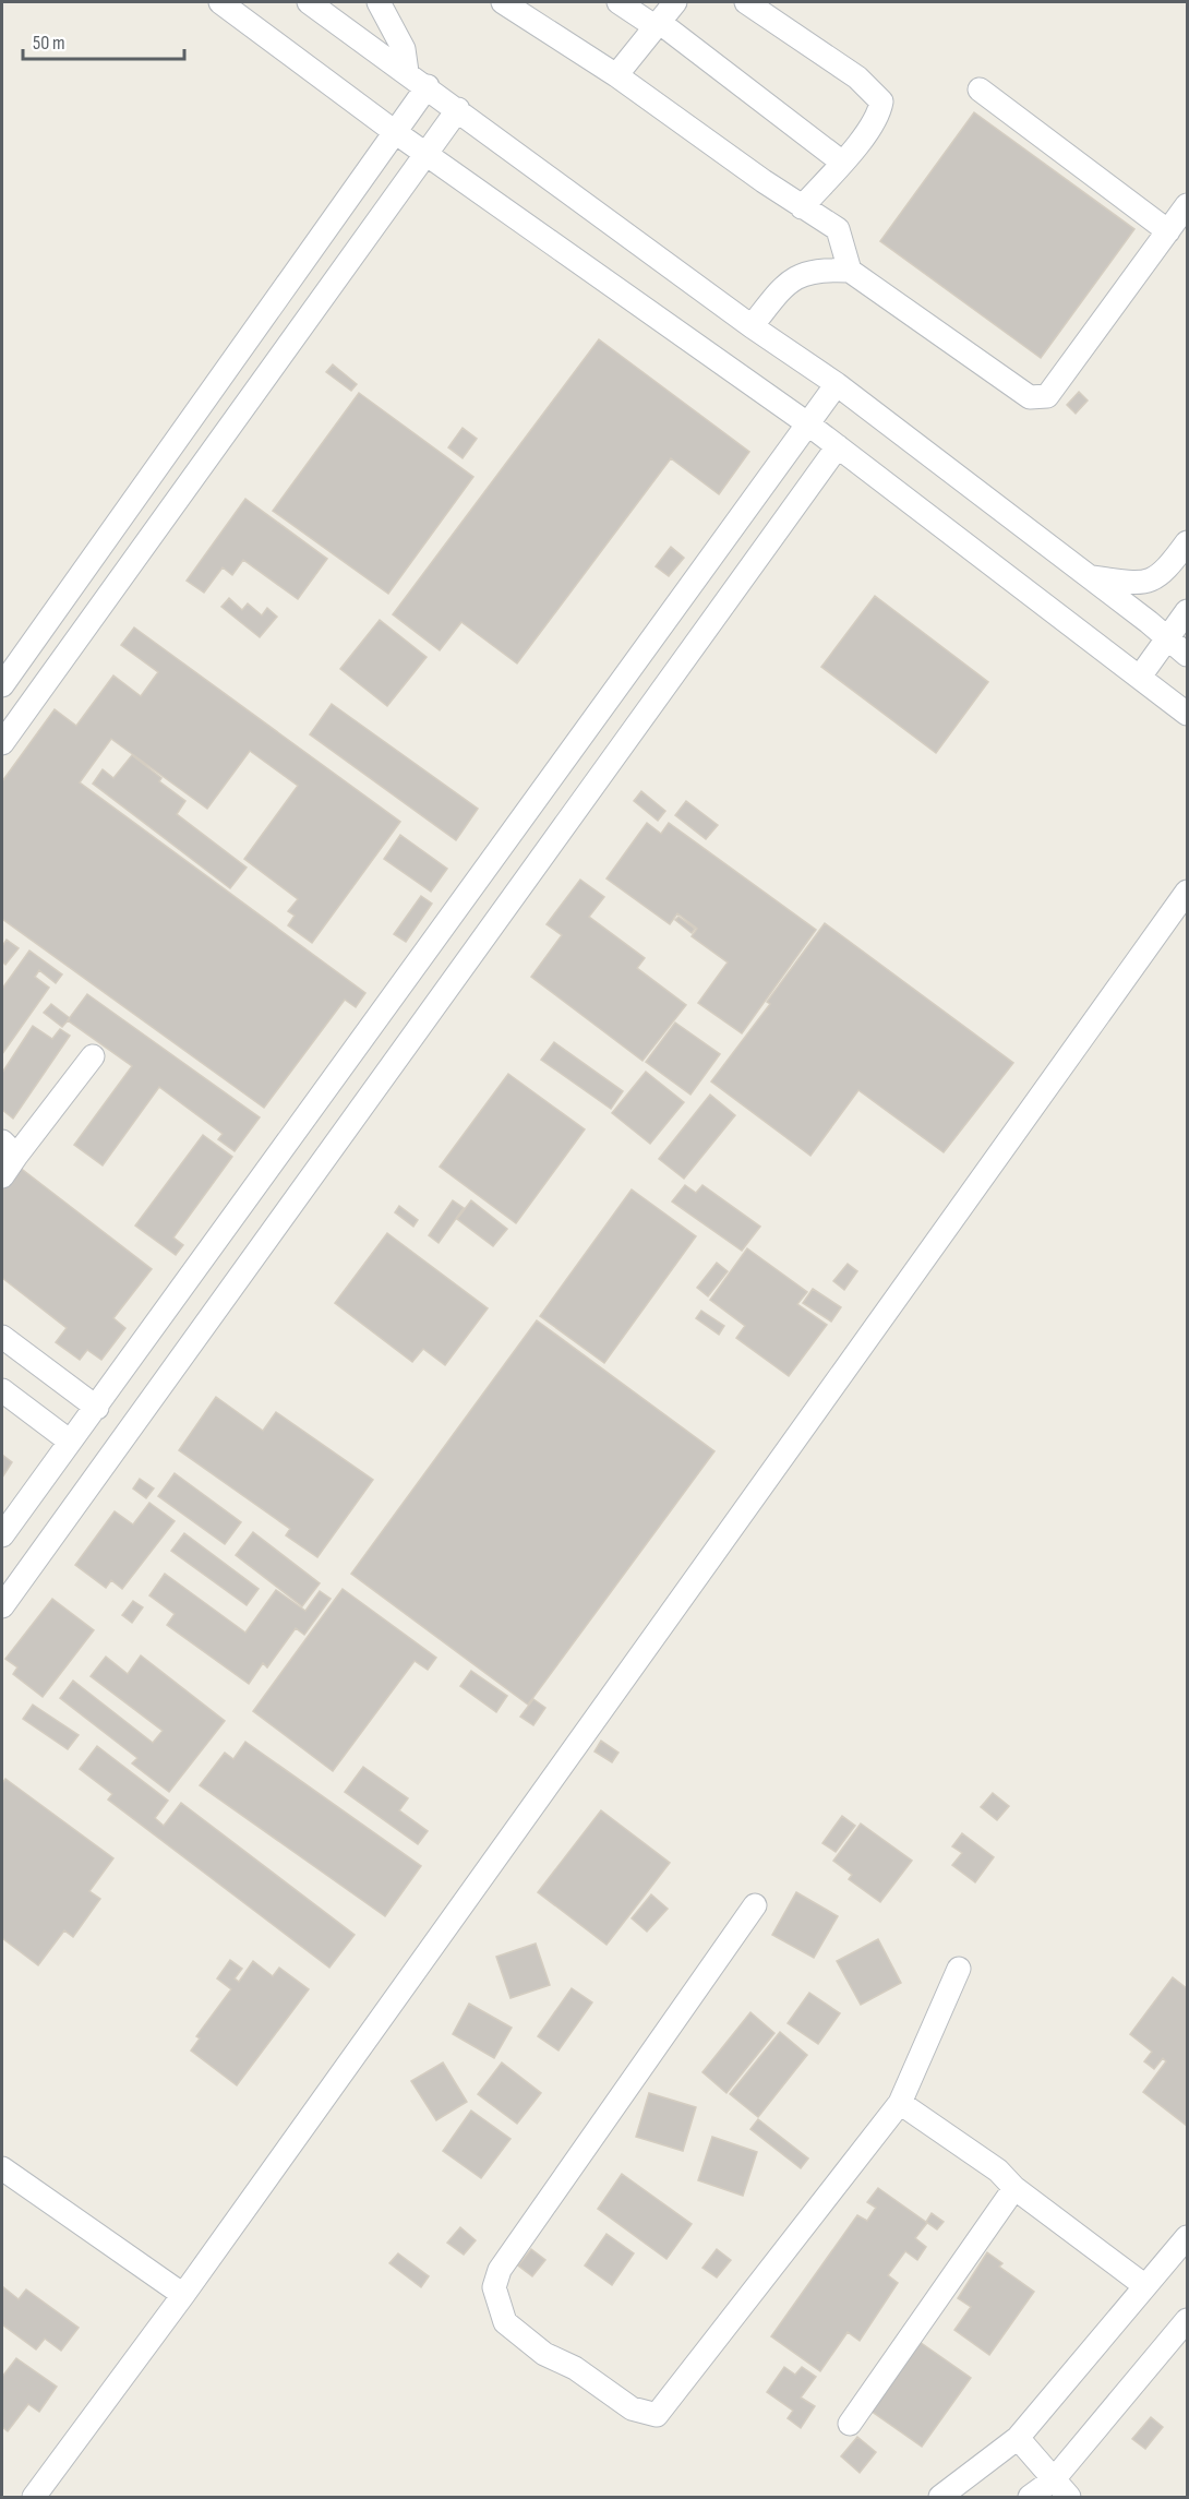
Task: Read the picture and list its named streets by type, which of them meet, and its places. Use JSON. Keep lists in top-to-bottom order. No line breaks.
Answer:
{"scale_bar":"50 m"}
